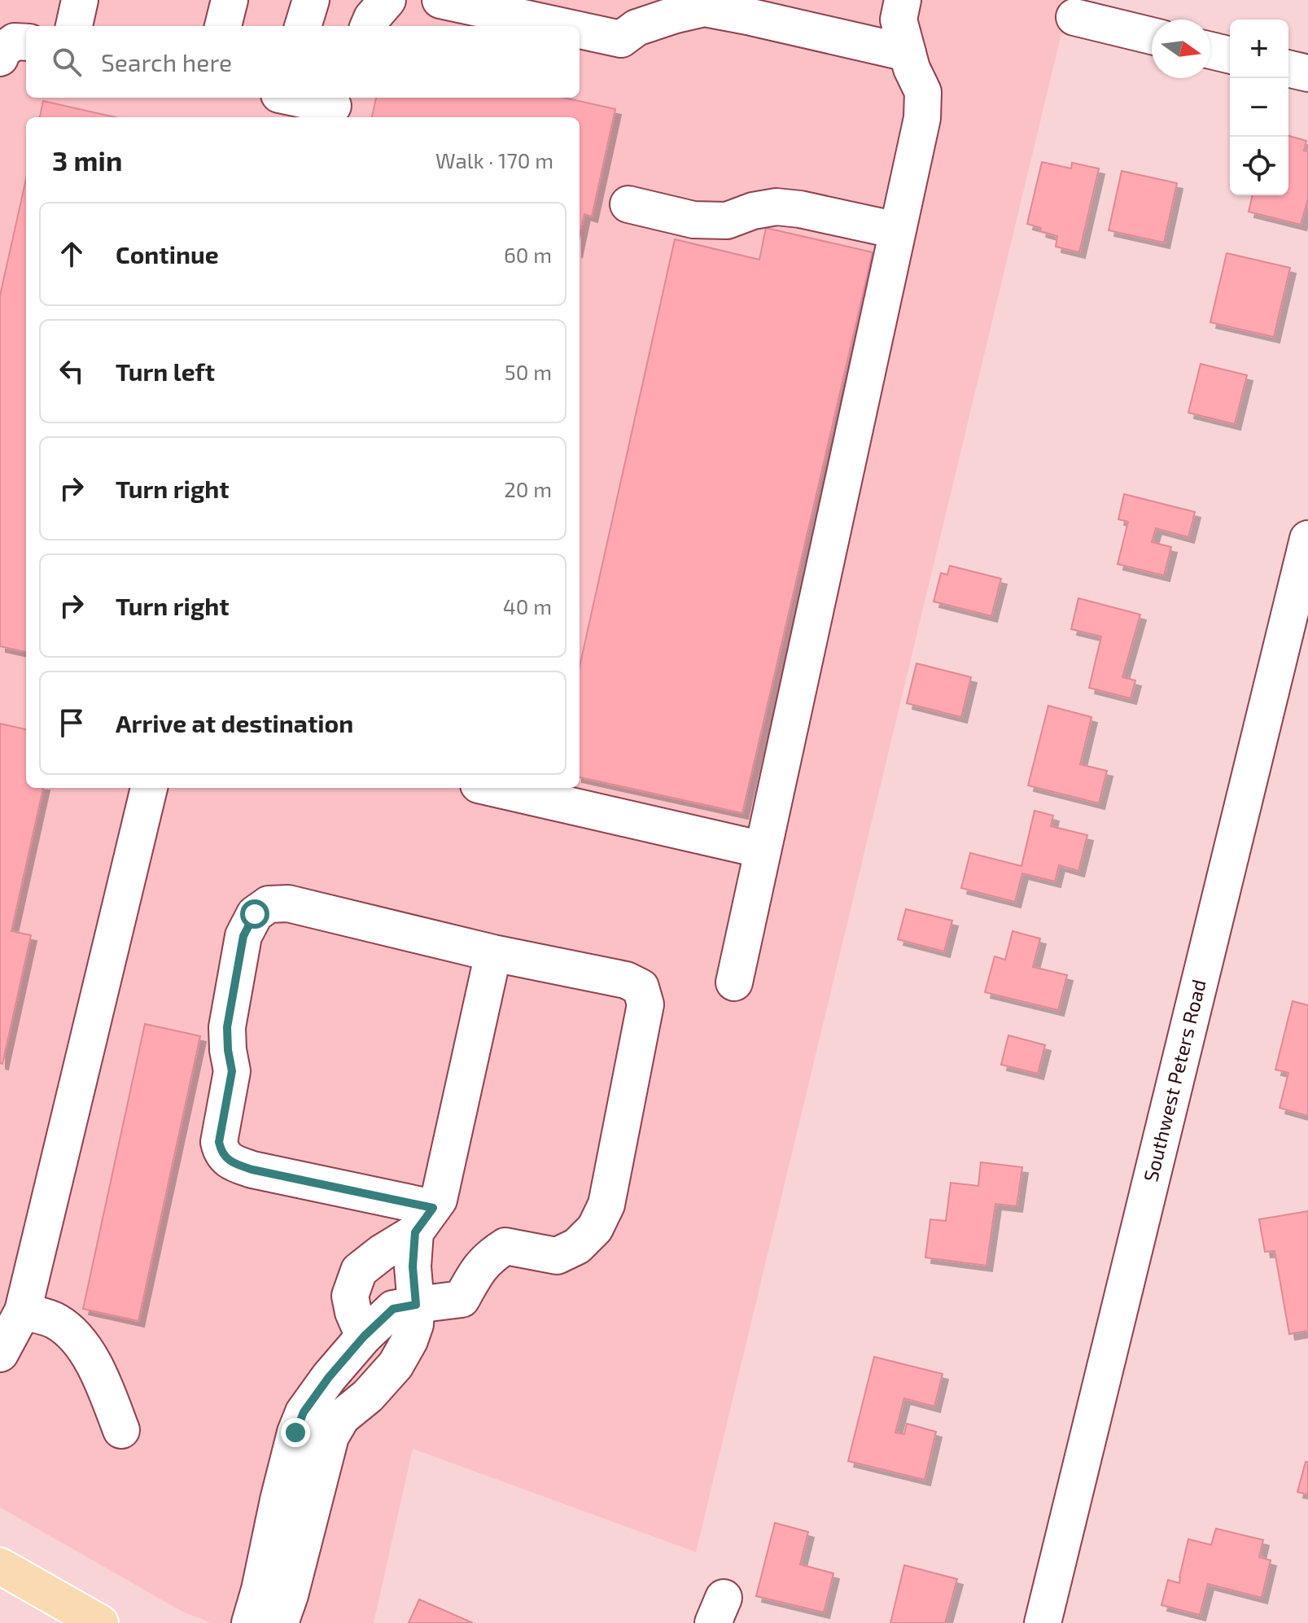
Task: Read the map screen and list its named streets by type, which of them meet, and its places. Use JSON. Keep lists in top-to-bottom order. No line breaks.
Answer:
{"streets":{"street":["Southwest Peters Road"]},"north":"right","page":{"map_buttons":["+","−"],"search":"Search here","heading":["3 min","Walk · 170 m"],"list":[["Continue","60 m"],["Turn left","50 m"],["Turn right","20 m"],["Turn right","40 m"],"Arrive at destination"]}}
